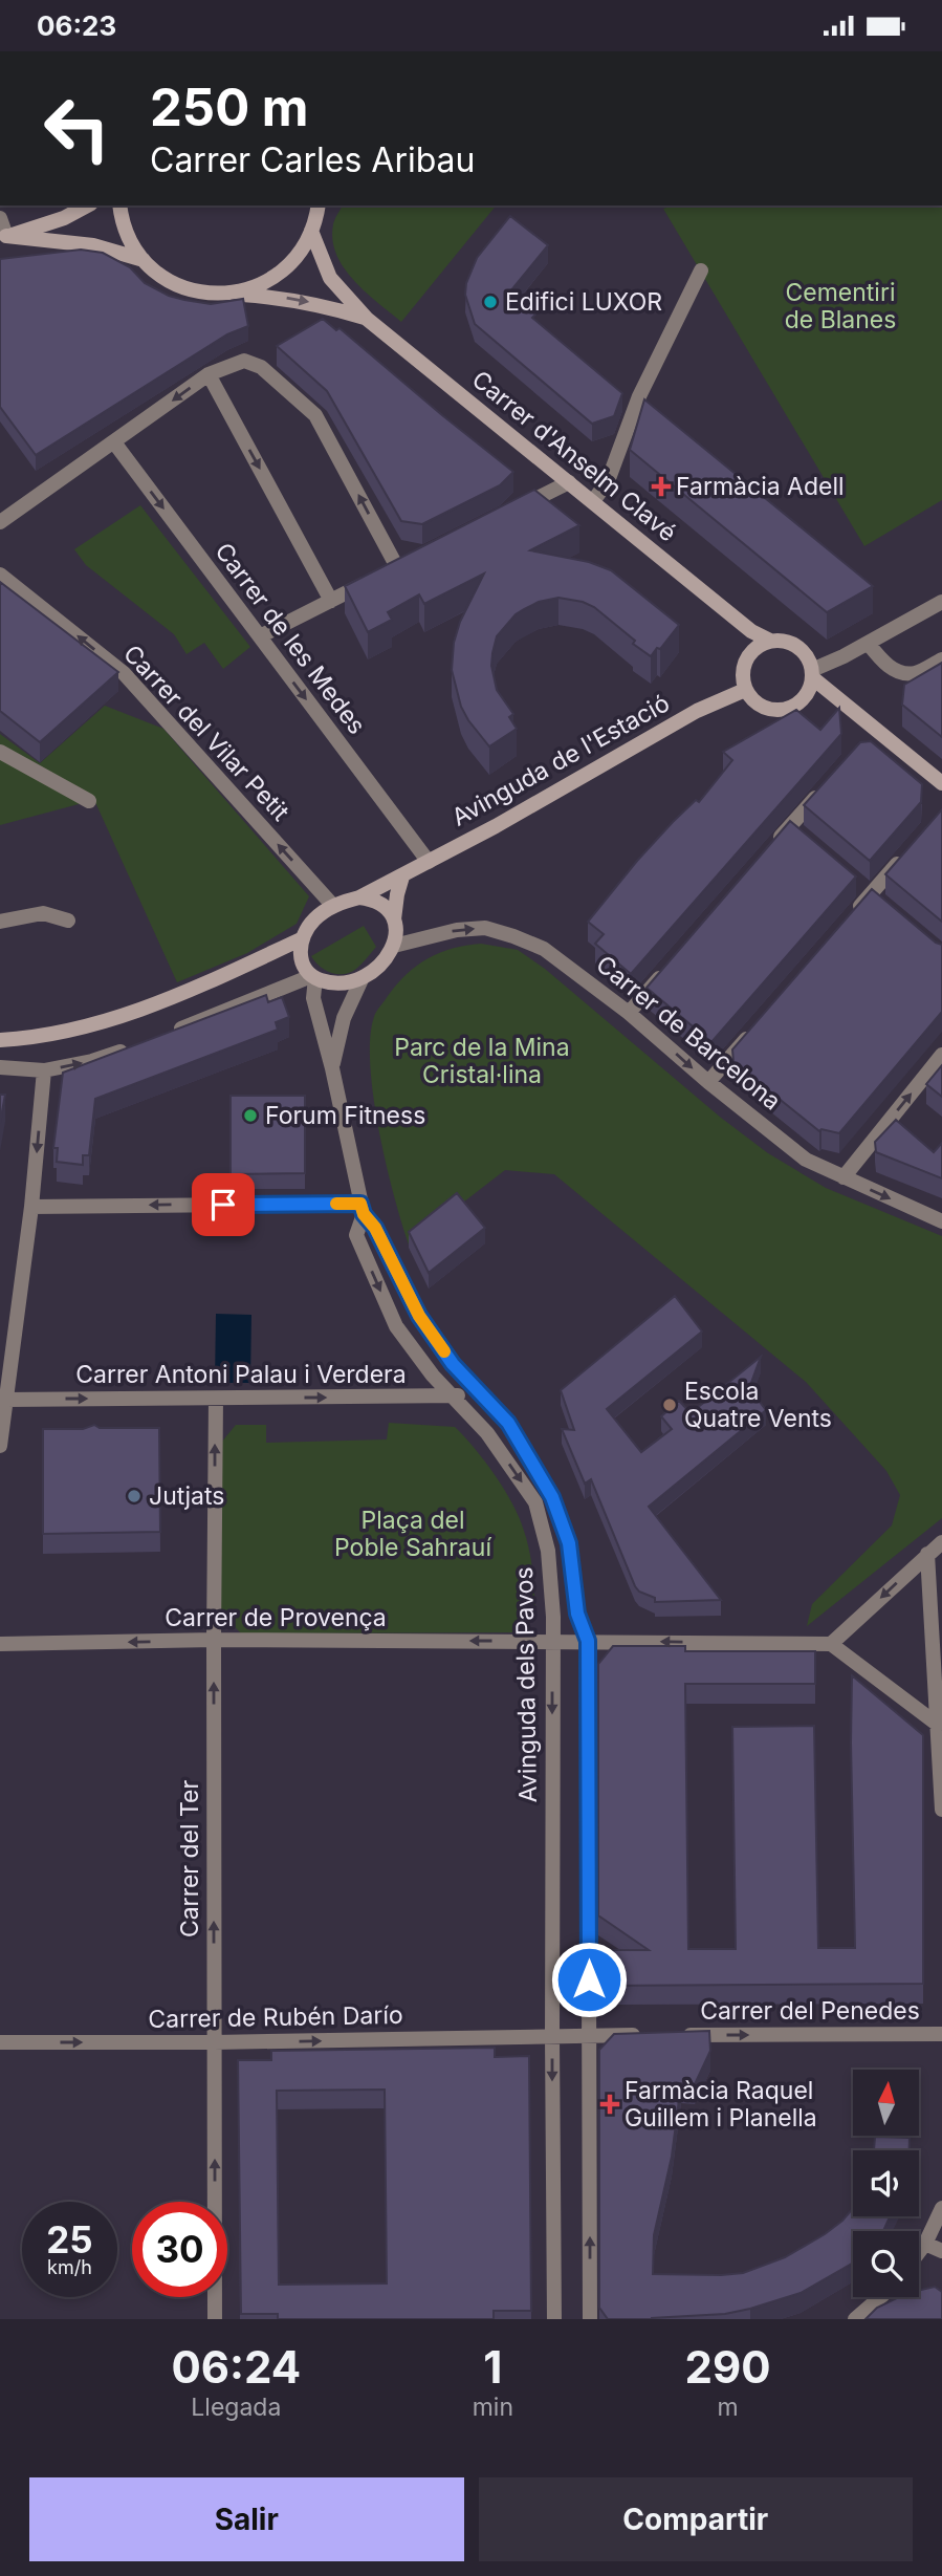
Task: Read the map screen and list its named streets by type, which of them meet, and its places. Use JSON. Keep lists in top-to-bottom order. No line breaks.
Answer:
{"streets":{"street":["Carrer d'Anselm Clavé","Carrer de les Medes","Carrer del Vilar Petit","Avinguda de l'Estació","Carrer de Barcelona","Carrer Antoni Palau i Verdera","Carrer de Provença","Avinguda dels Pavos","Carrer del Ter","Carrer del Penedes","Carrer de Rubén Darío"]},"crossings":[["Carrer d'Anselm Clavé","Avinguda de l'Estació"],["Carrer de les Medes","Avinguda de l'Estació"],["Carrer del Vilar Petit","Avinguda de l'Estació"],["Carrer del Vilar Petit","Carrer de Barcelona"],["Carrer del Vilar Petit","Avinguda dels Pavos"],["Avinguda de l'Estació","Carrer de Barcelona"],["Avinguda de l'Estació","Avinguda dels Pavos"],["Carrer de Barcelona","Avinguda dels Pavos"],["Carrer Antoni Palau i Verdera","Avinguda dels Pavos"],["Carrer Antoni Palau i Verdera","Carrer del Ter"],["Carrer de Provença","Avinguda dels Pavos"],["Carrer de Provença","Carrer del Ter"],["Avinguda dels Pavos","Carrer de Rubén Darío"],["Carrer del Ter","Carrer de Rubén Darío"]],"one_way":["Carrer del Vilar Petit","Carrer de Barcelona","Carrer Antoni Palau i Verdera","Carrer de Provença","Carrer del Ter","Carrer del Penedes","Carrer de Rubén Darío"],"parks":["Cementiri de Blanes","Parc de la Mina Cristal·lina","Plaça del Poble Sahrauí"],"places":{"other":["Edifici LUXOR","Forum Fitness","Escola Quatre Vents","Jutjats"],"health":["Farmàcia Adell","Farmàcia Raquel Guillem i Planella"]},"north":"top","page":{"status":"06:23","turn":["250 m","Carrer Carles Aribau"],"speed":"25 km/h","limit":"30","eta":["06:24","Llegada","1","min","290","m"],"buttons":["Salir","Compartir"]}}
